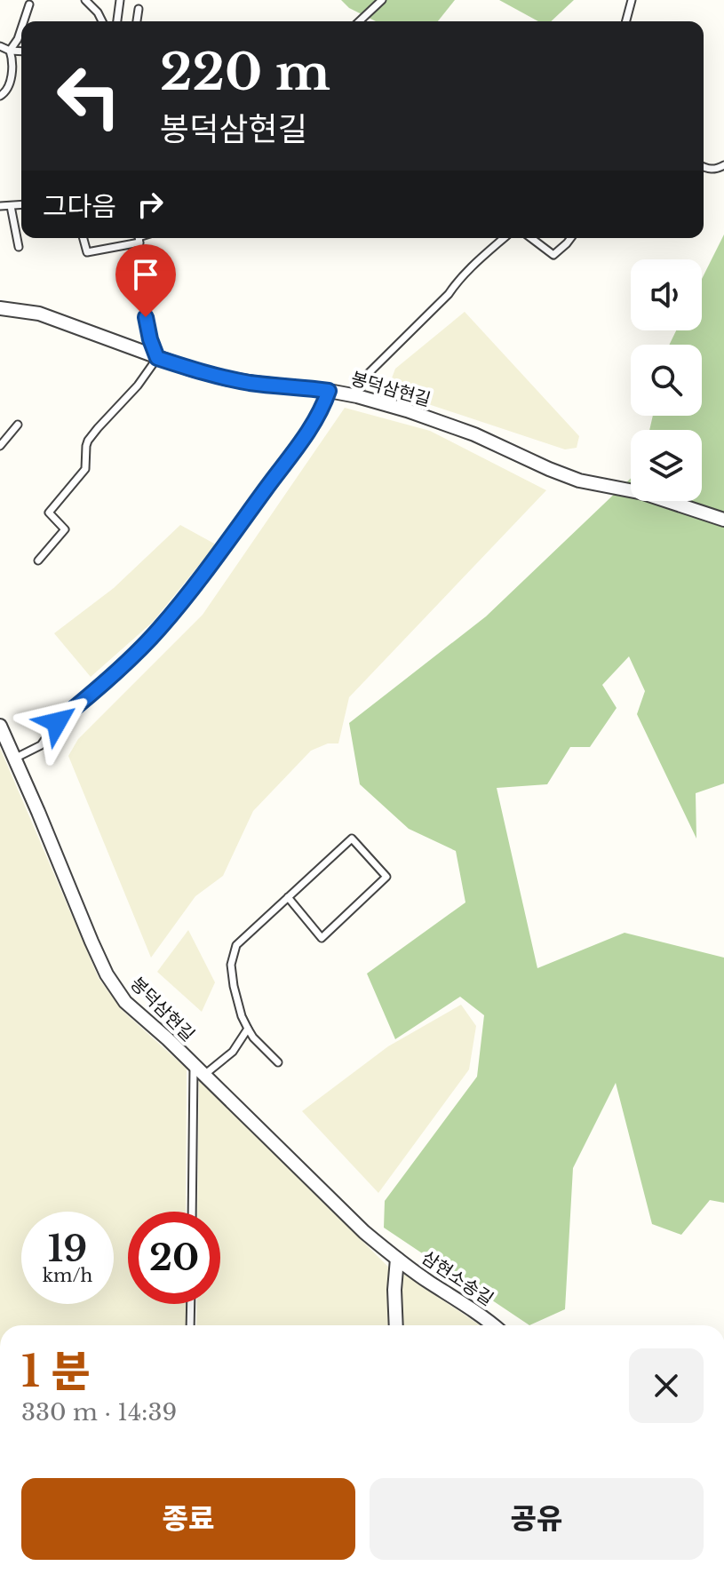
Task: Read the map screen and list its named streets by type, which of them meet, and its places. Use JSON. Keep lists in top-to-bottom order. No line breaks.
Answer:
{"streets":{"street":["봉덕삼현길","삼현소송길"]},"crossings":[["봉덕삼현길","삼현소송길"]],"page":{"turn":["220 m","봉덕삼현길"],"then":"그다음","speed":"19 km/h","limit":"20","heading":["1 분","330 m · 14:39"],"buttons":["종료","공유"]}}
